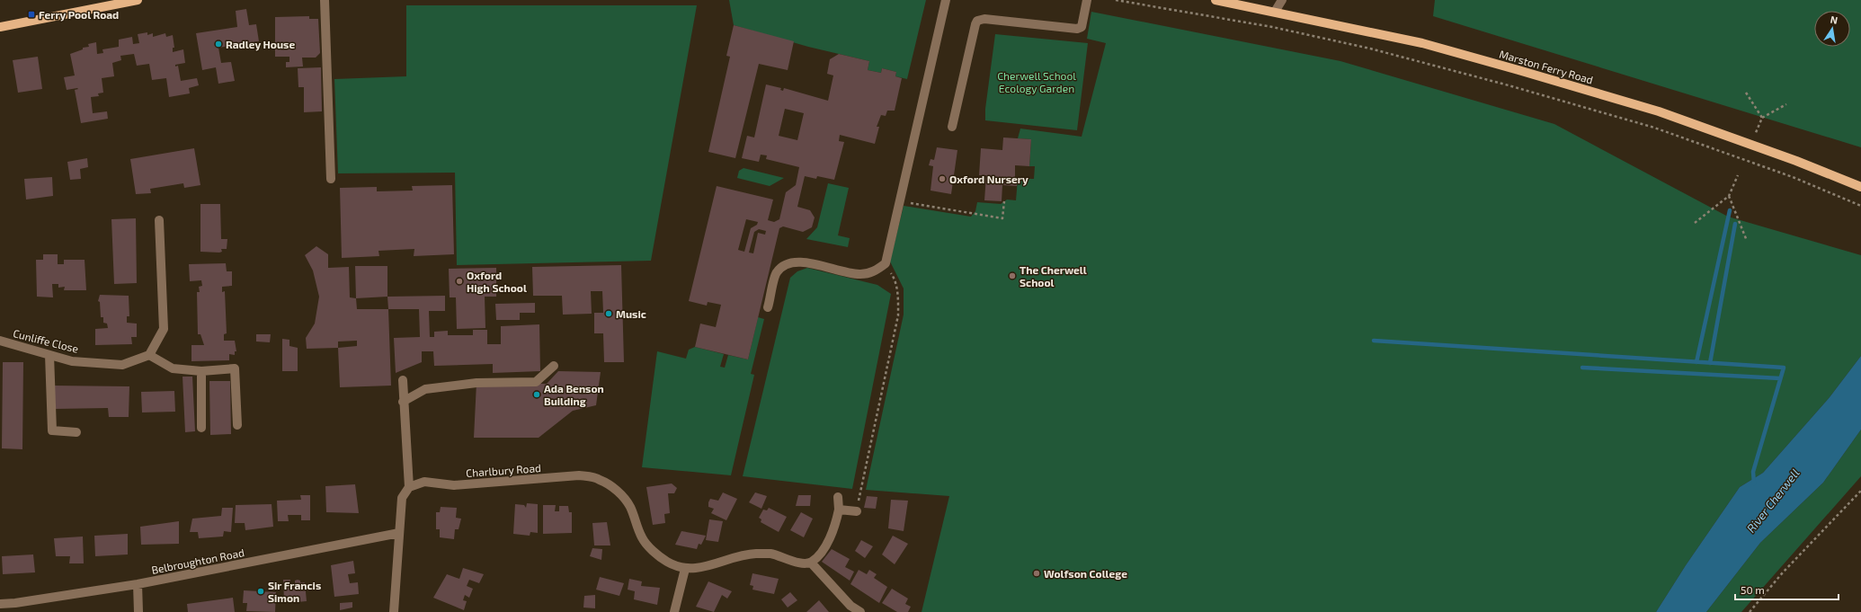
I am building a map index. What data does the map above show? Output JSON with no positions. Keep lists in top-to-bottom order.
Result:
{
  "streets": {
    "main road": ["Marston Ferry Road"],
    "street": ["Cunliffe Close", "Charlbury Road", "Belbroughton Road"]
  },
  "water": ["River Cherwell"],
  "parks": ["Cherwell School Ecology Garden"],
  "places": {
    "transit": ["Ferry Pool Road"],
    "other": [
      "Radley House",
      "Oxford Nursery",
      "The Cherwell School",
      "Oxford High School",
      "Music",
      "Ada Benson Building",
      "Wolfson College",
      "Sir Francis Simon"
    ]
  },
  "scale_bar": "50 m",
  "north": "top"
}
